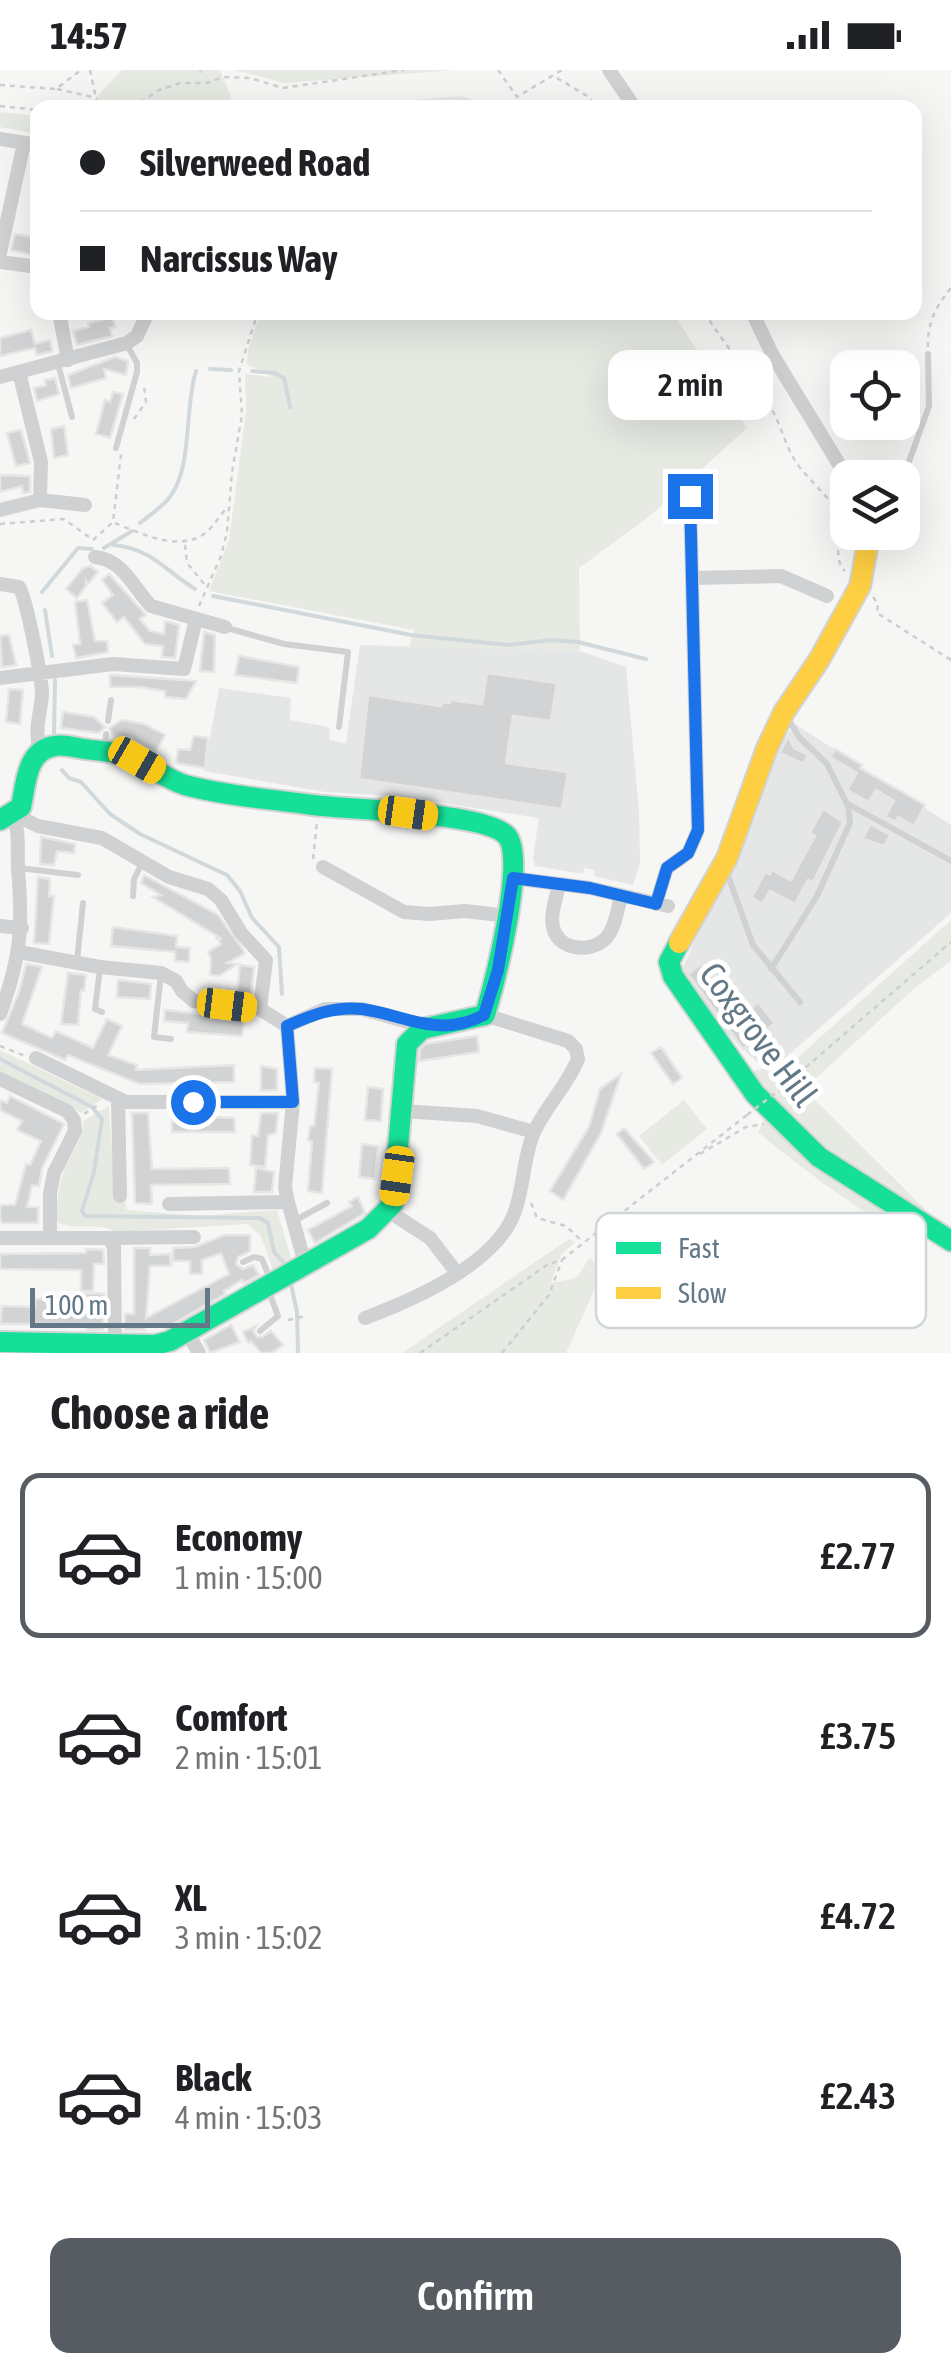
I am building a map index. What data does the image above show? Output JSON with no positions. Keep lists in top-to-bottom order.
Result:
{
  "streets": {
    "street": ["Coxgrove Hill"]
  },
  "legend": ["Fast", "Slow"],
  "scale_bar": "100 m",
  "page": {
    "status": "14:57",
    "banner": ["Silverweed Road", "Narcissus Way"],
    "bubble": "2 min",
    "scale": "100 m",
    "heading": "Choose a ride",
    "list": [
      {
        "name": "Economy",
        "note": "1 min · 15:00",
        "value": "£2.77"
      },
      {
        "name": "Comfort",
        "note": "2 min · 15:01",
        "value": "£3.75"
      },
      {
        "name": "XL",
        "note": "3 min · 15:02",
        "value": "£4.72"
      },
      {
        "name": "Black",
        "note": "4 min · 15:03",
        "value": "£2.43"
      }
    ],
    "buttons": "Confirm"
  }
}
